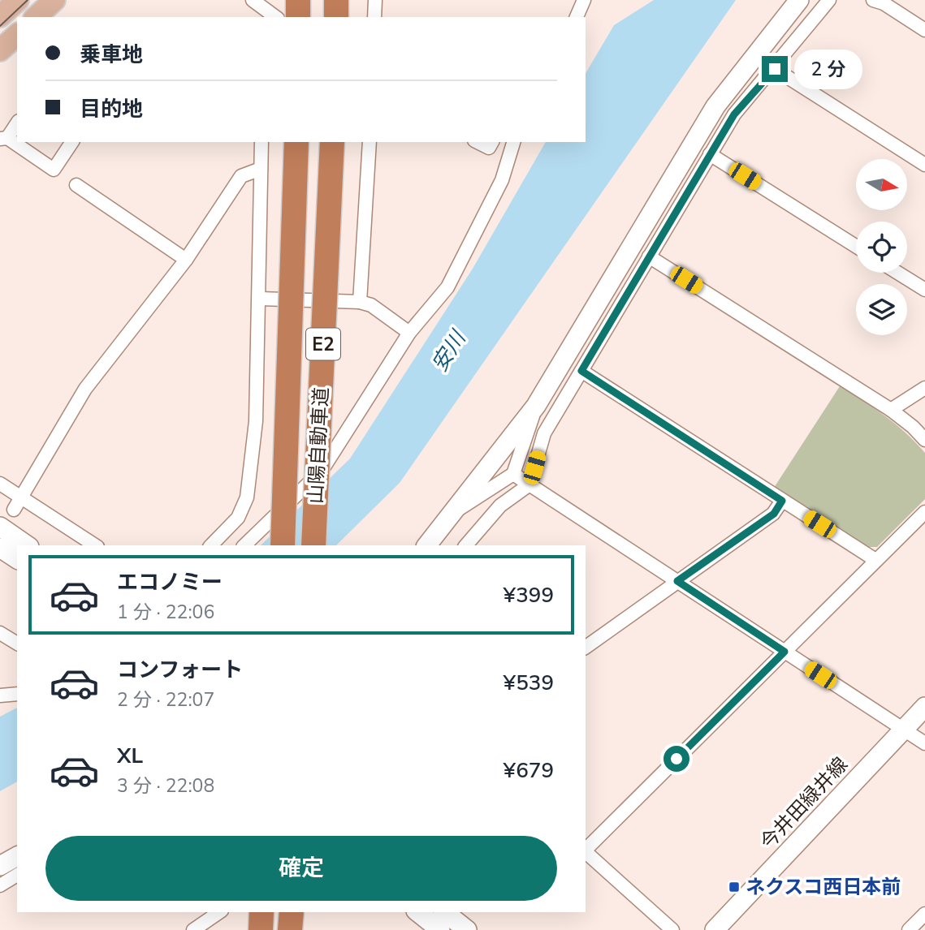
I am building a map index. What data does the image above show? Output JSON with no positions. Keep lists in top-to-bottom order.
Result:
{
  "streets": {
    "highway": ["E2", "山陽自動車道"],
    "street": ["今井田緑井線"]
  },
  "water": ["安川"],
  "places": {
    "transit": ["ネクスコ西日本前"]
  },
  "north": "right",
  "page": {
    "banner": ["乗車地", "目的地"],
    "bubble": "2 分",
    "list": [
      {
        "name": "エコノミー",
        "note": "1 分 · 22:06",
        "value": "¥399"
      },
      {
        "name": "コンフォート",
        "note": "2 分 · 22:07",
        "value": "¥539"
      },
      {
        "name": "XL",
        "note": "3 分 · 22:08",
        "value": "¥679"
      }
    ],
    "buttons": "確定"
  }
}
